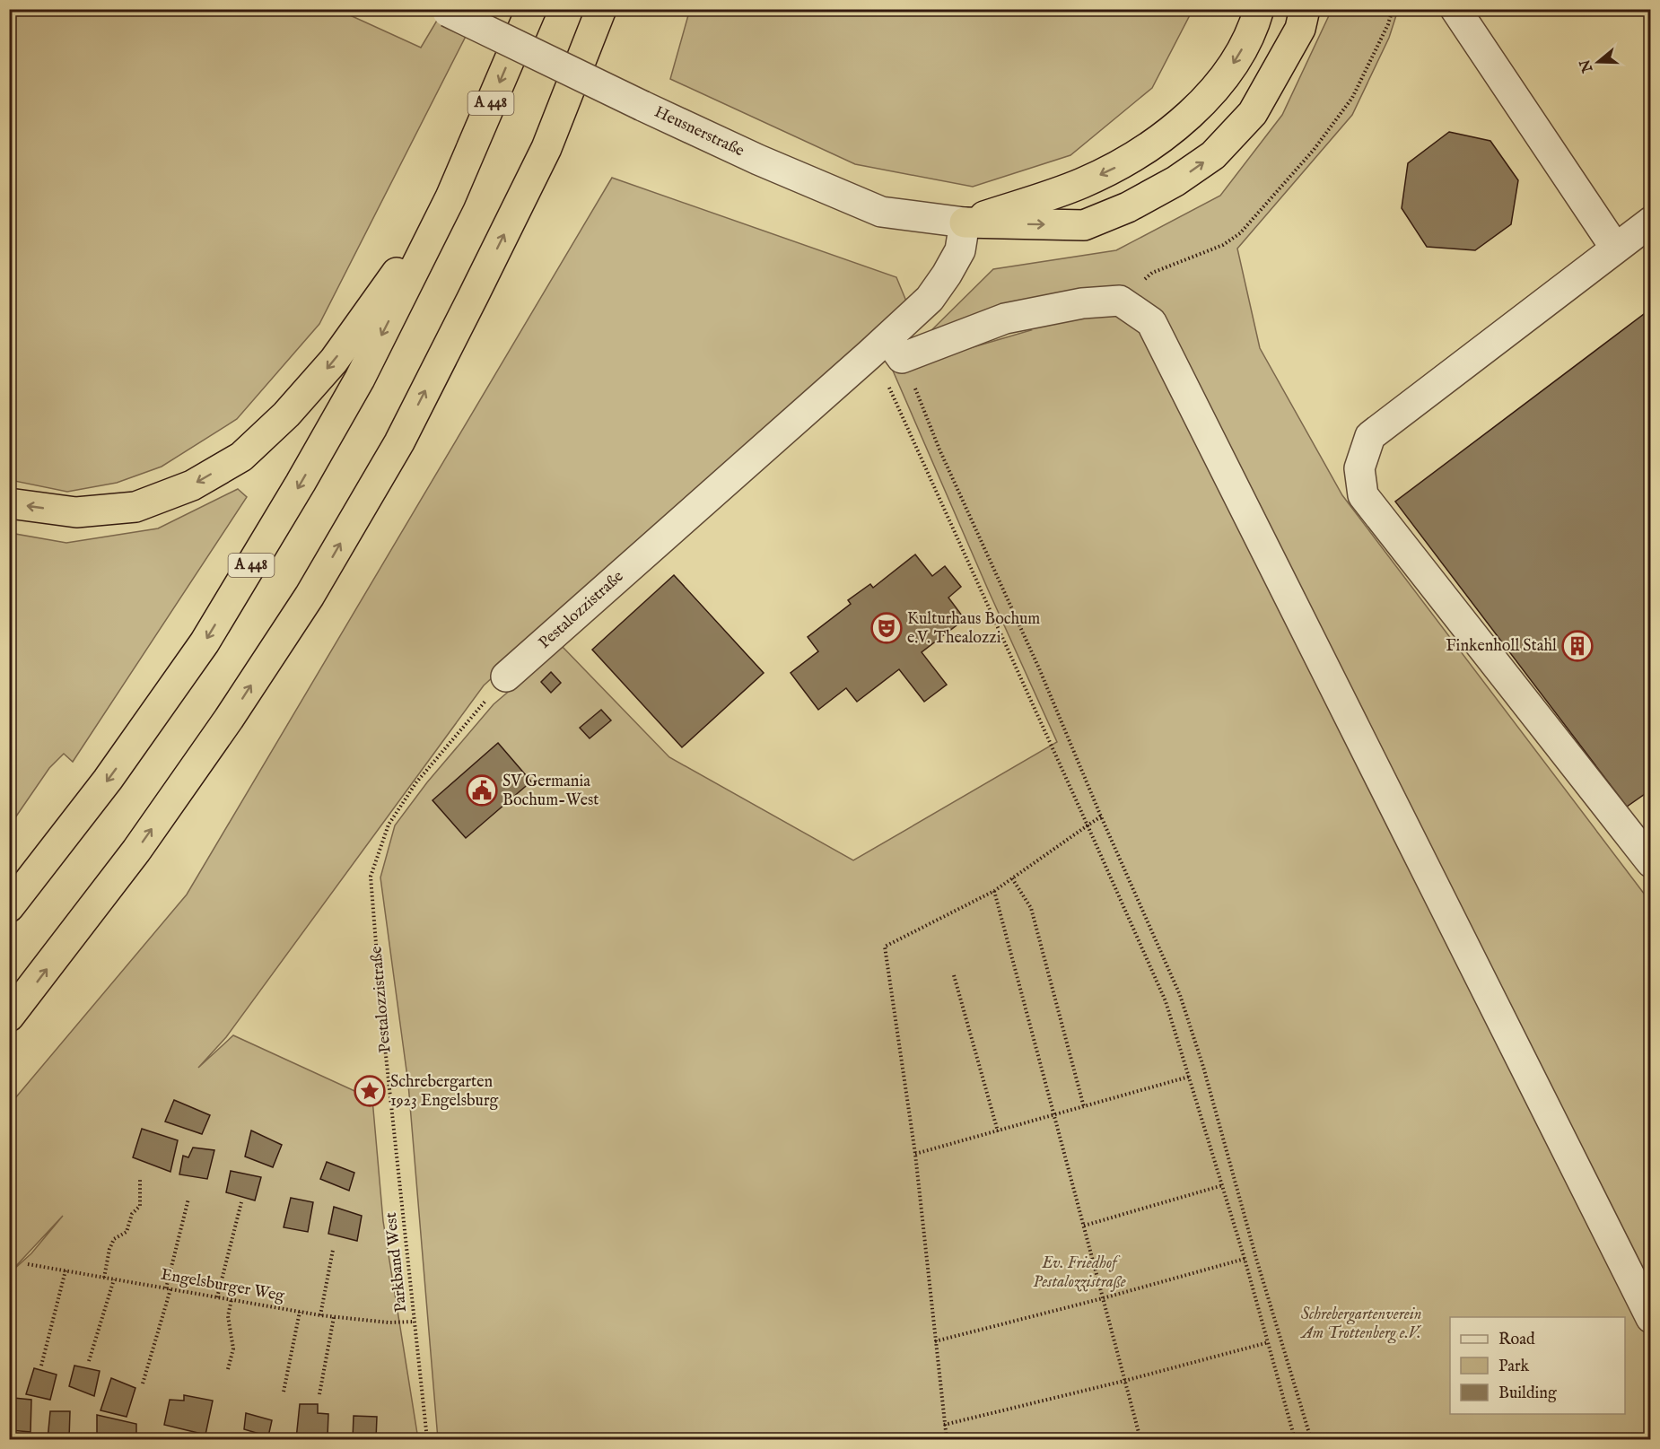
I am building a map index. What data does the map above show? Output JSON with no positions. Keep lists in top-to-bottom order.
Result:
{
  "streets": {
    "highway": ["A 448"],
    "street": ["Heusnerstraße", "Pestalozzistraße"],
    "path": ["Parkband West", "Engelsburger Weg"]
  },
  "crossings": [
    ["Heusnerstraße", "Pestalozzistraße"],
    ["Pestalozzistraße", "Parkband West"],
    ["Parkband West", "Engelsburger Weg"]
  ],
  "parks": ["Ev. Friedhof Pestalozzistraße", "Schrebergartenverein Am Trottenberg e.V."],
  "places": {
    "theatre": ["Kulturhaus Bochum e.V. Thealozzi"],
    "building": ["Finkenholl Stahl"],
    "public building": ["SV Germania Bochum-West"],
    "place": ["Schrebergarten 1923 Engelsburg"]
  },
  "legend": ["Road", "Park", "Building"],
  "north": "left"
}
